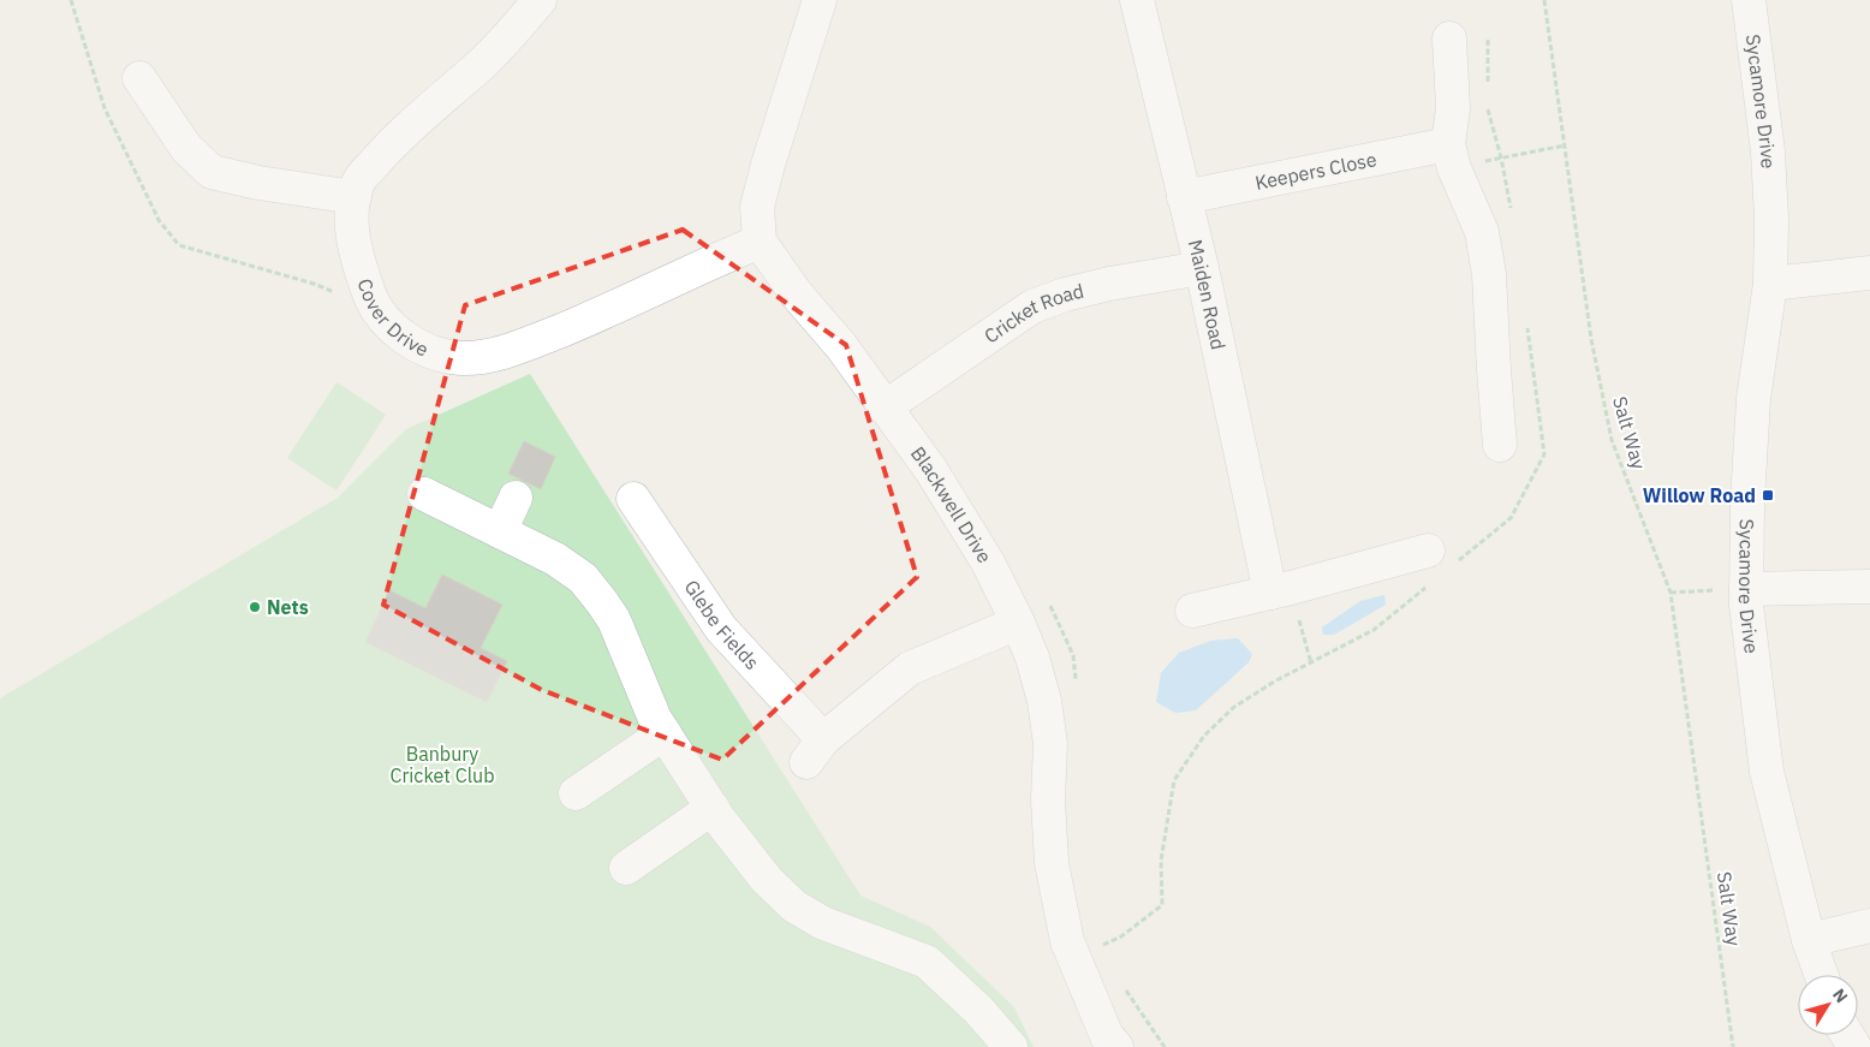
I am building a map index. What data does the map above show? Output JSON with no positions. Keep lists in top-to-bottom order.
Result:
{
  "streets": {
    "street": [
      "Sycamore Drive",
      "Keepers Close",
      "Maiden Road",
      "Cover Drive",
      "Cricket Road",
      "Blackwell Drive",
      "Glebe Fields"
    ],
    "path": ["Salt Way"]
  },
  "crossings": [
    ["Keepers Close", "Maiden Road"],
    ["Maiden Road", "Cricket Road"],
    ["Cover Drive", "Blackwell Drive"],
    ["Cricket Road", "Blackwell Drive"],
    ["Blackwell Drive", "Glebe Fields"]
  ],
  "parks": ["Banbury Cricket Club"],
  "places": {
    "transit": ["Willow Road"],
    "other": ["Nets"]
  },
  "north": "top right"
}
